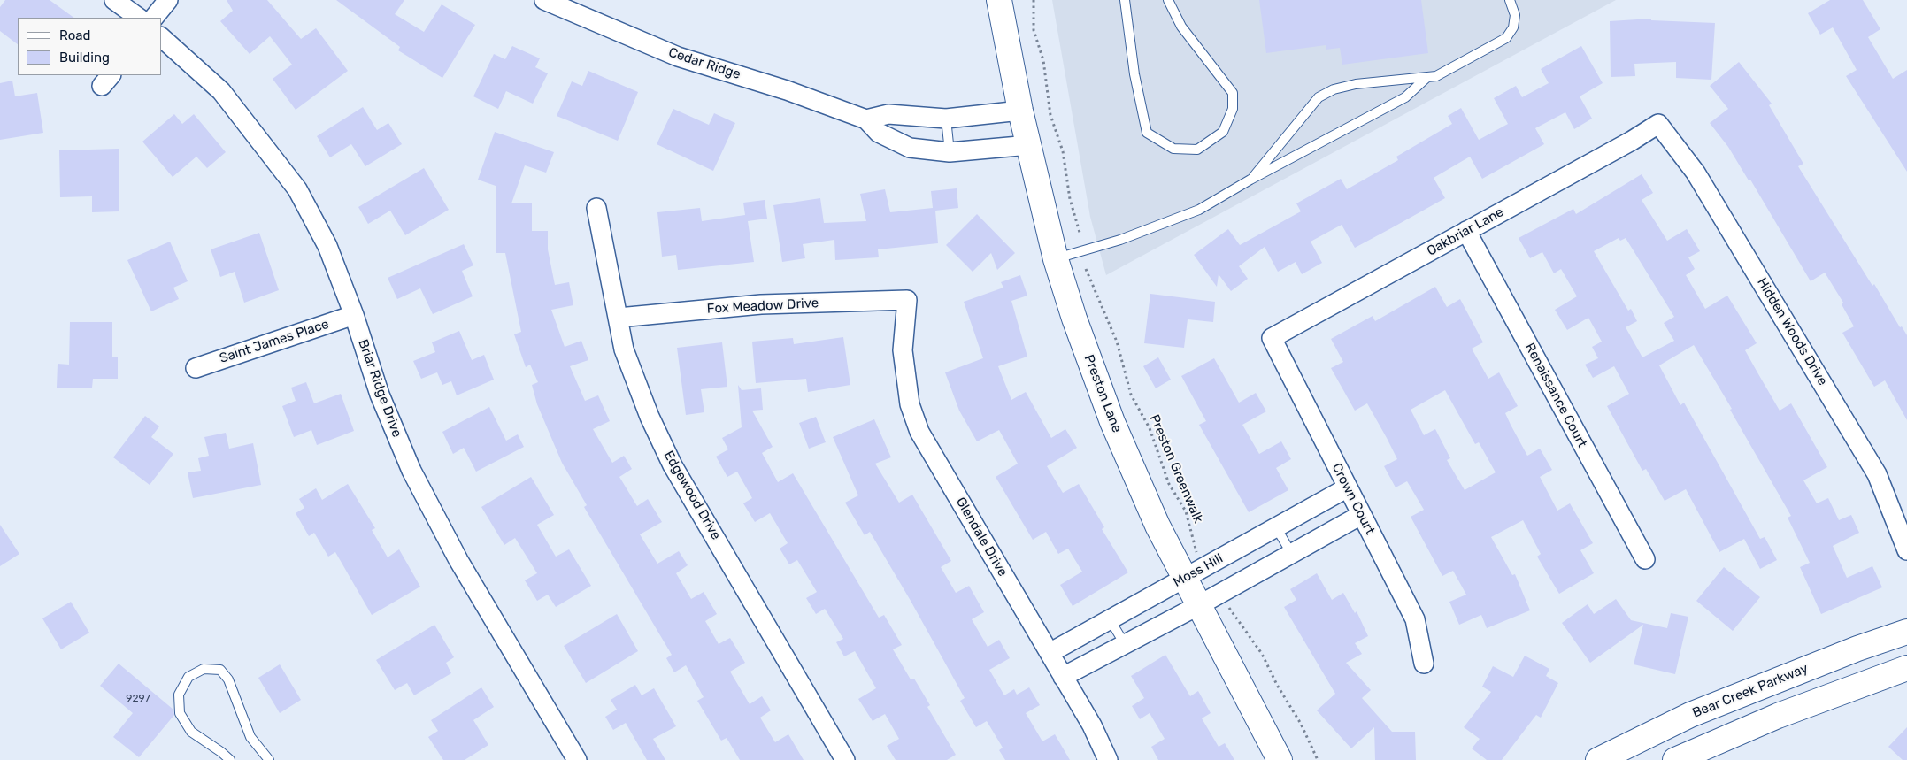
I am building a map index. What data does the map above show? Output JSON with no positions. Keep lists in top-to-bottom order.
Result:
{
  "streets": {
    "street": [
      "Cedar Ridge",
      "Oakbriar Lane",
      "Fox Meadow Drive",
      "Hidden Woods Drive",
      "Saint James Place",
      "Briar Ridge Drive",
      "Preston Lane",
      "Renaissance Court",
      "Edgewood Drive",
      "Crown Court",
      "Glendale Drive",
      "Moss Hill",
      "Bear Creek Parkway"
    ],
    "path": ["Preston Greenwalk"]
  },
  "crossings": [
    ["Cedar Ridge", "Preston Lane"],
    ["Oakbriar Lane", "Hidden Woods Drive"],
    ["Oakbriar Lane", "Renaissance Court"],
    ["Oakbriar Lane", "Crown Court"],
    ["Fox Meadow Drive", "Edgewood Drive"],
    ["Fox Meadow Drive", "Glendale Drive"],
    ["Saint James Place", "Briar Ridge Drive"],
    ["Preston Lane", "Preston Greenwalk"],
    ["Preston Lane", "Moss Hill"],
    ["Preston Greenwalk", "Moss Hill"],
    ["Crown Court", "Moss Hill"],
    ["Glendale Drive", "Moss Hill"]
  ],
  "house_numbers": ["9297"],
  "legend": ["Road", "Building"]
}
